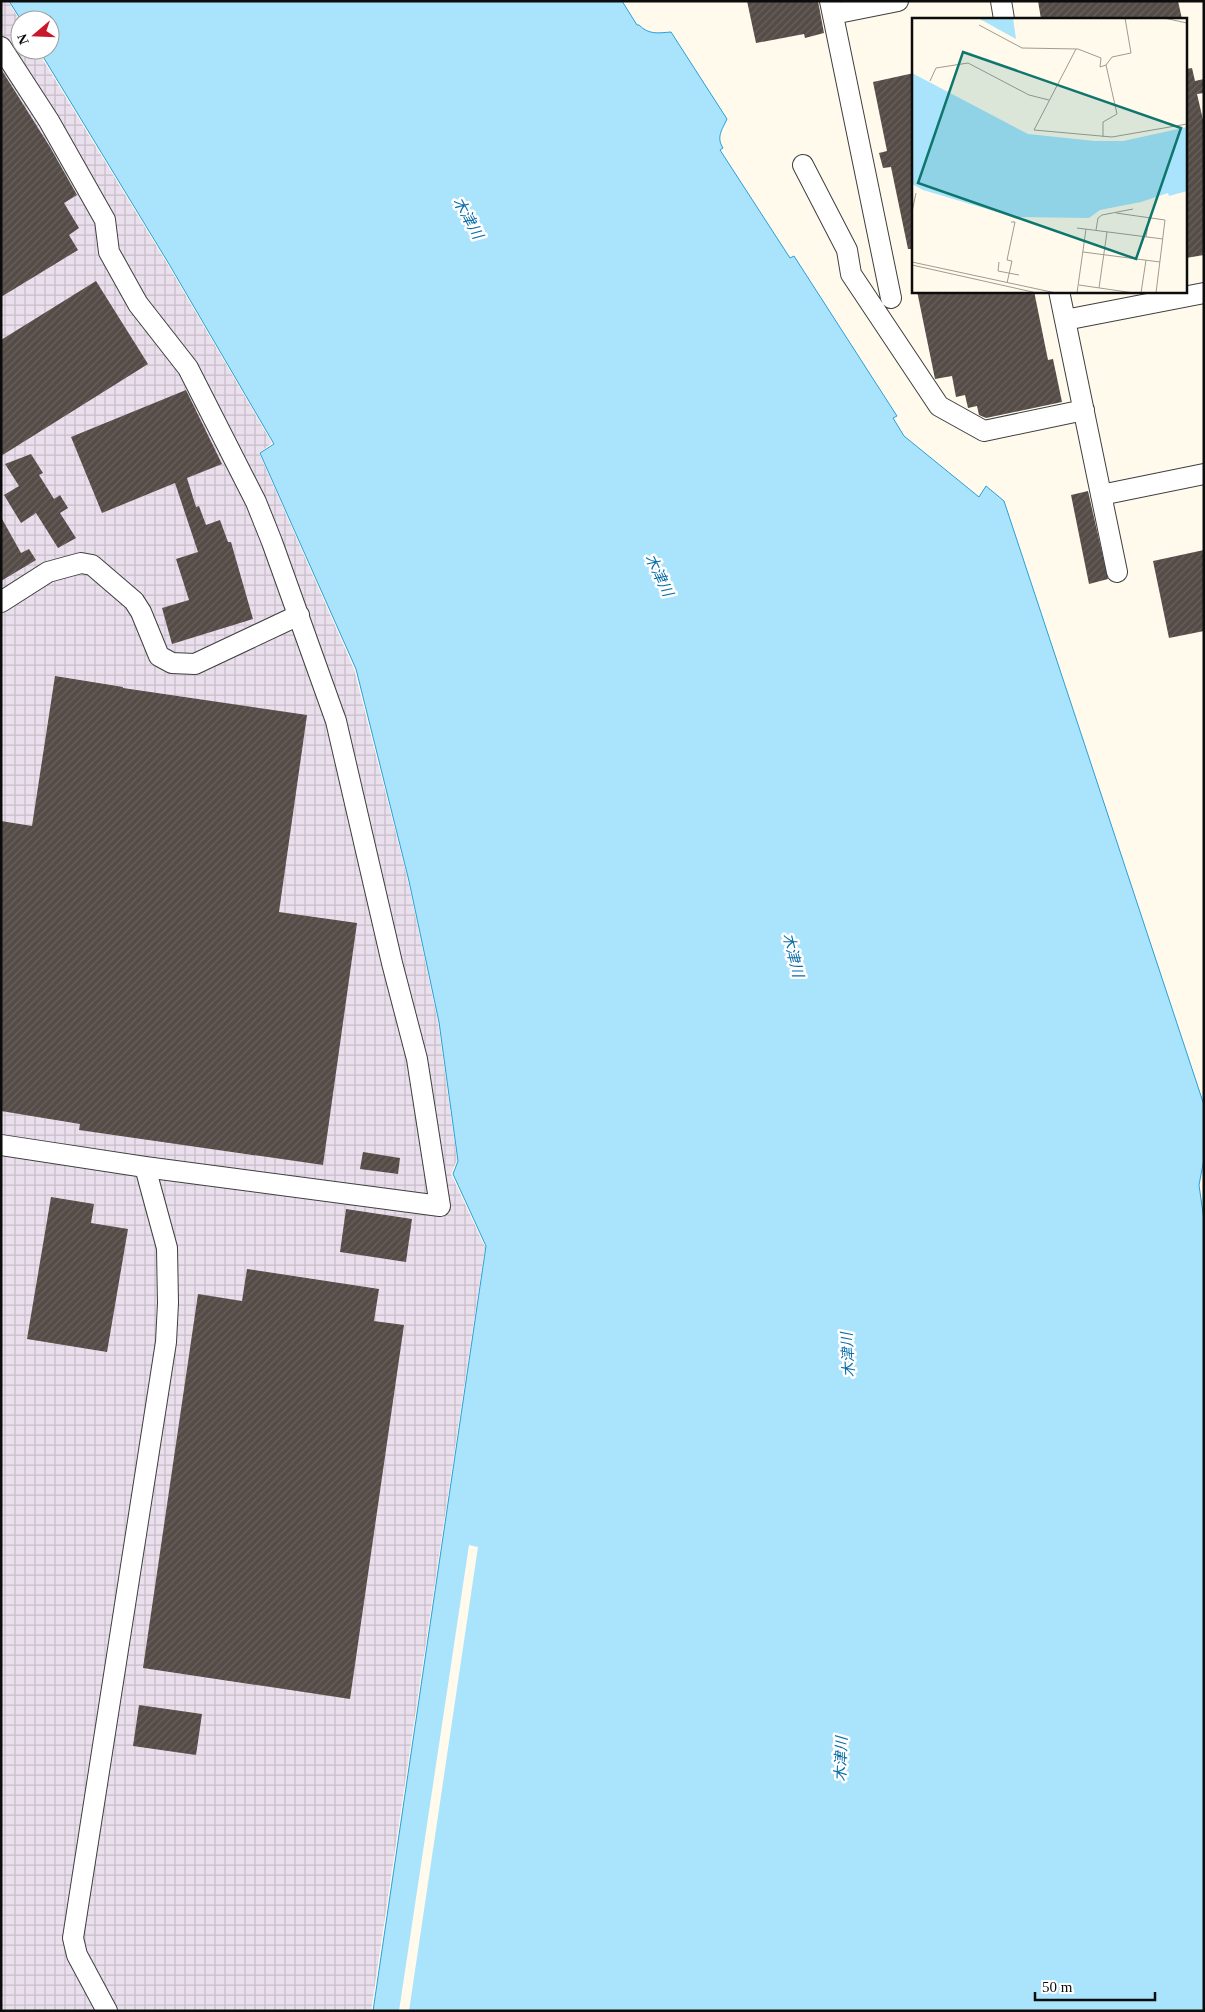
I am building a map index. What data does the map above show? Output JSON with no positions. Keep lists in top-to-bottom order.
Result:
{
  "water": ["木津川"],
  "scale_bar": "50 m",
  "north": "left"
}
